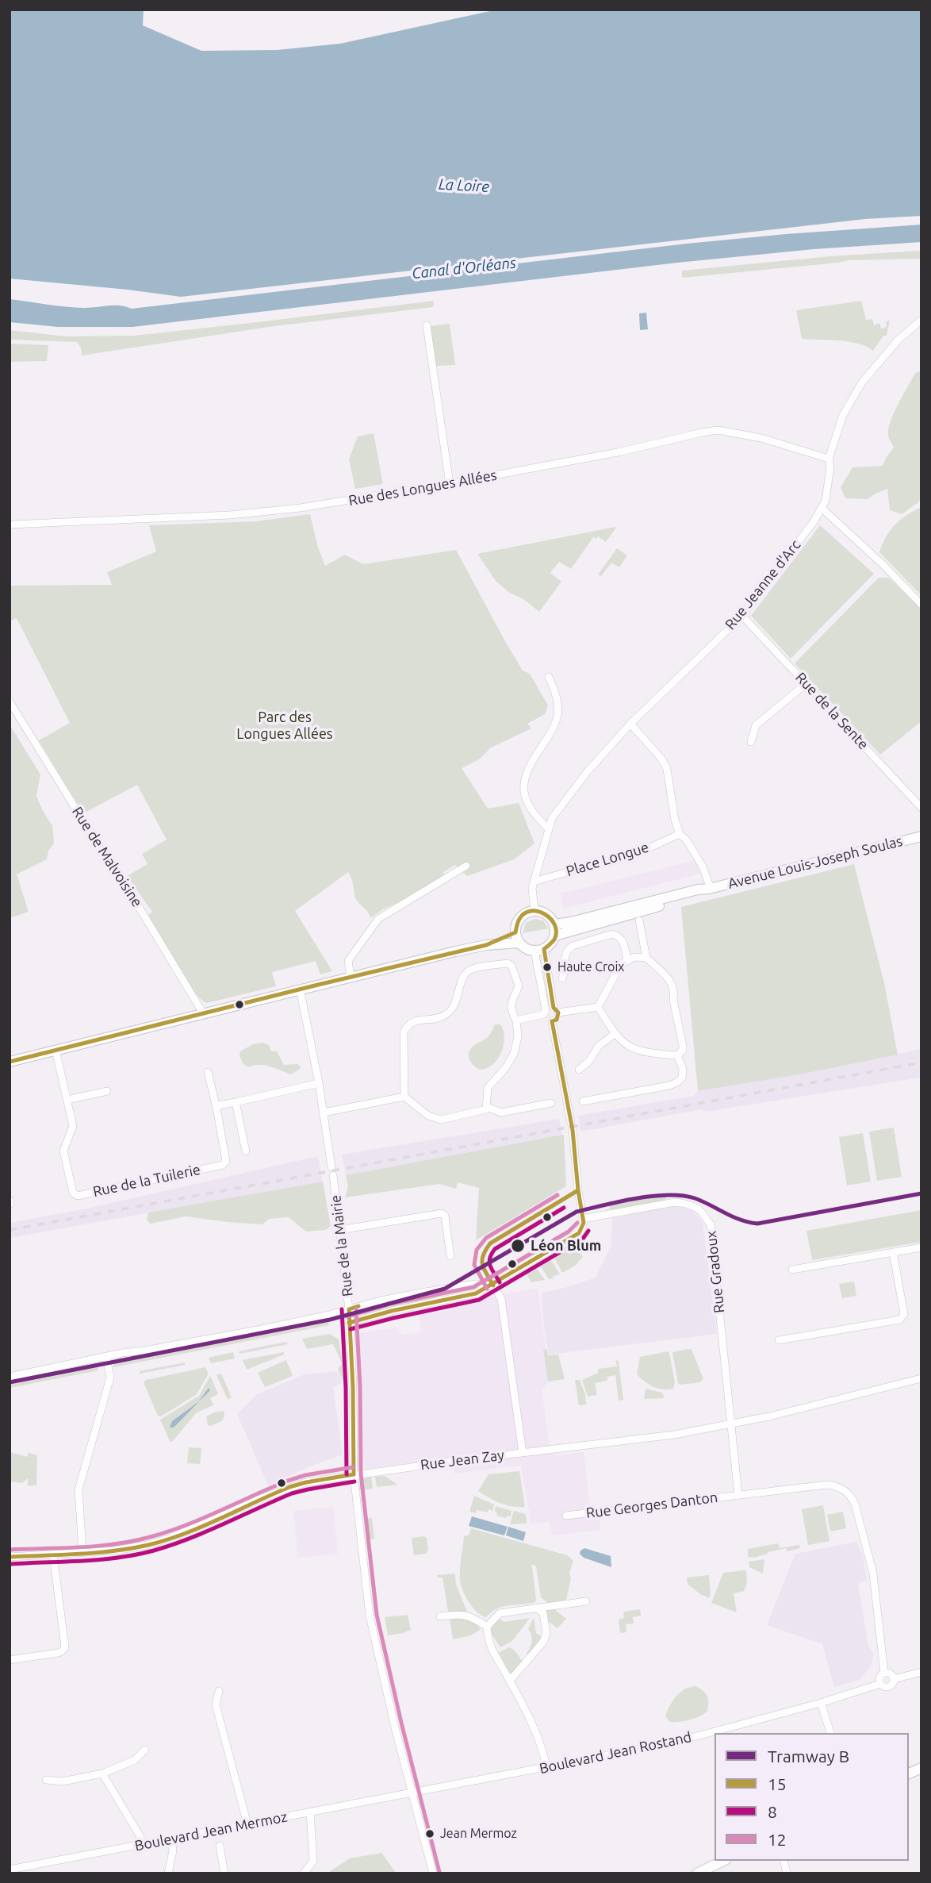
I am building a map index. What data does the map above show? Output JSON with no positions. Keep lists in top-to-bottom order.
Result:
{
  "streets": {
    "main road": ["Avenue Louis-Joseph Soulas"],
    "street": [
      "Rue des Longues Allées",
      "Rue Jeanne d'Arc",
      "Rue de la Sente",
      "Rue de Malvoisine",
      "Place Longue",
      "Rue de la Tuilerie",
      "Rue de la Mairie",
      "Rue Gradoux",
      "Rue Jean Zay",
      "Rue Georges Danton",
      "Boulevard Jean Rostand",
      "Boulevard Jean Mermoz"
    ]
  },
  "crossings": [
    ["Rue des Longues Allées", "Rue Jeanne d'Arc"],
    ["Rue Jeanne d'Arc", "Rue de la Sente"],
    ["Rue de la Mairie", "Rue Jean Zay"],
    ["Rue de la Mairie", "Boulevard Jean Rostand"],
    ["Rue de la Mairie", "Boulevard Jean Mermoz"],
    ["Rue Gradoux", "Rue Jean Zay"],
    ["Rue Gradoux", "Rue Georges Danton"],
    ["Rue Georges Danton", "Boulevard Jean Rostand"],
    ["Boulevard Jean Rostand", "Boulevard Jean Mermoz"]
  ],
  "water": ["La Loire", "Canal d'Orléans"],
  "parks": ["Parc des Longues Allées"],
  "places": ["Haute Croix", "Léon Blum", "Jean Mermoz"],
  "lines": [
    "transit line 15",
    "tram line B",
    "transit line 12",
    "transit line 8"
  ],
  "legend": [
    "Tramway B",
    "15",
    "8",
    "12"
  ]
}
